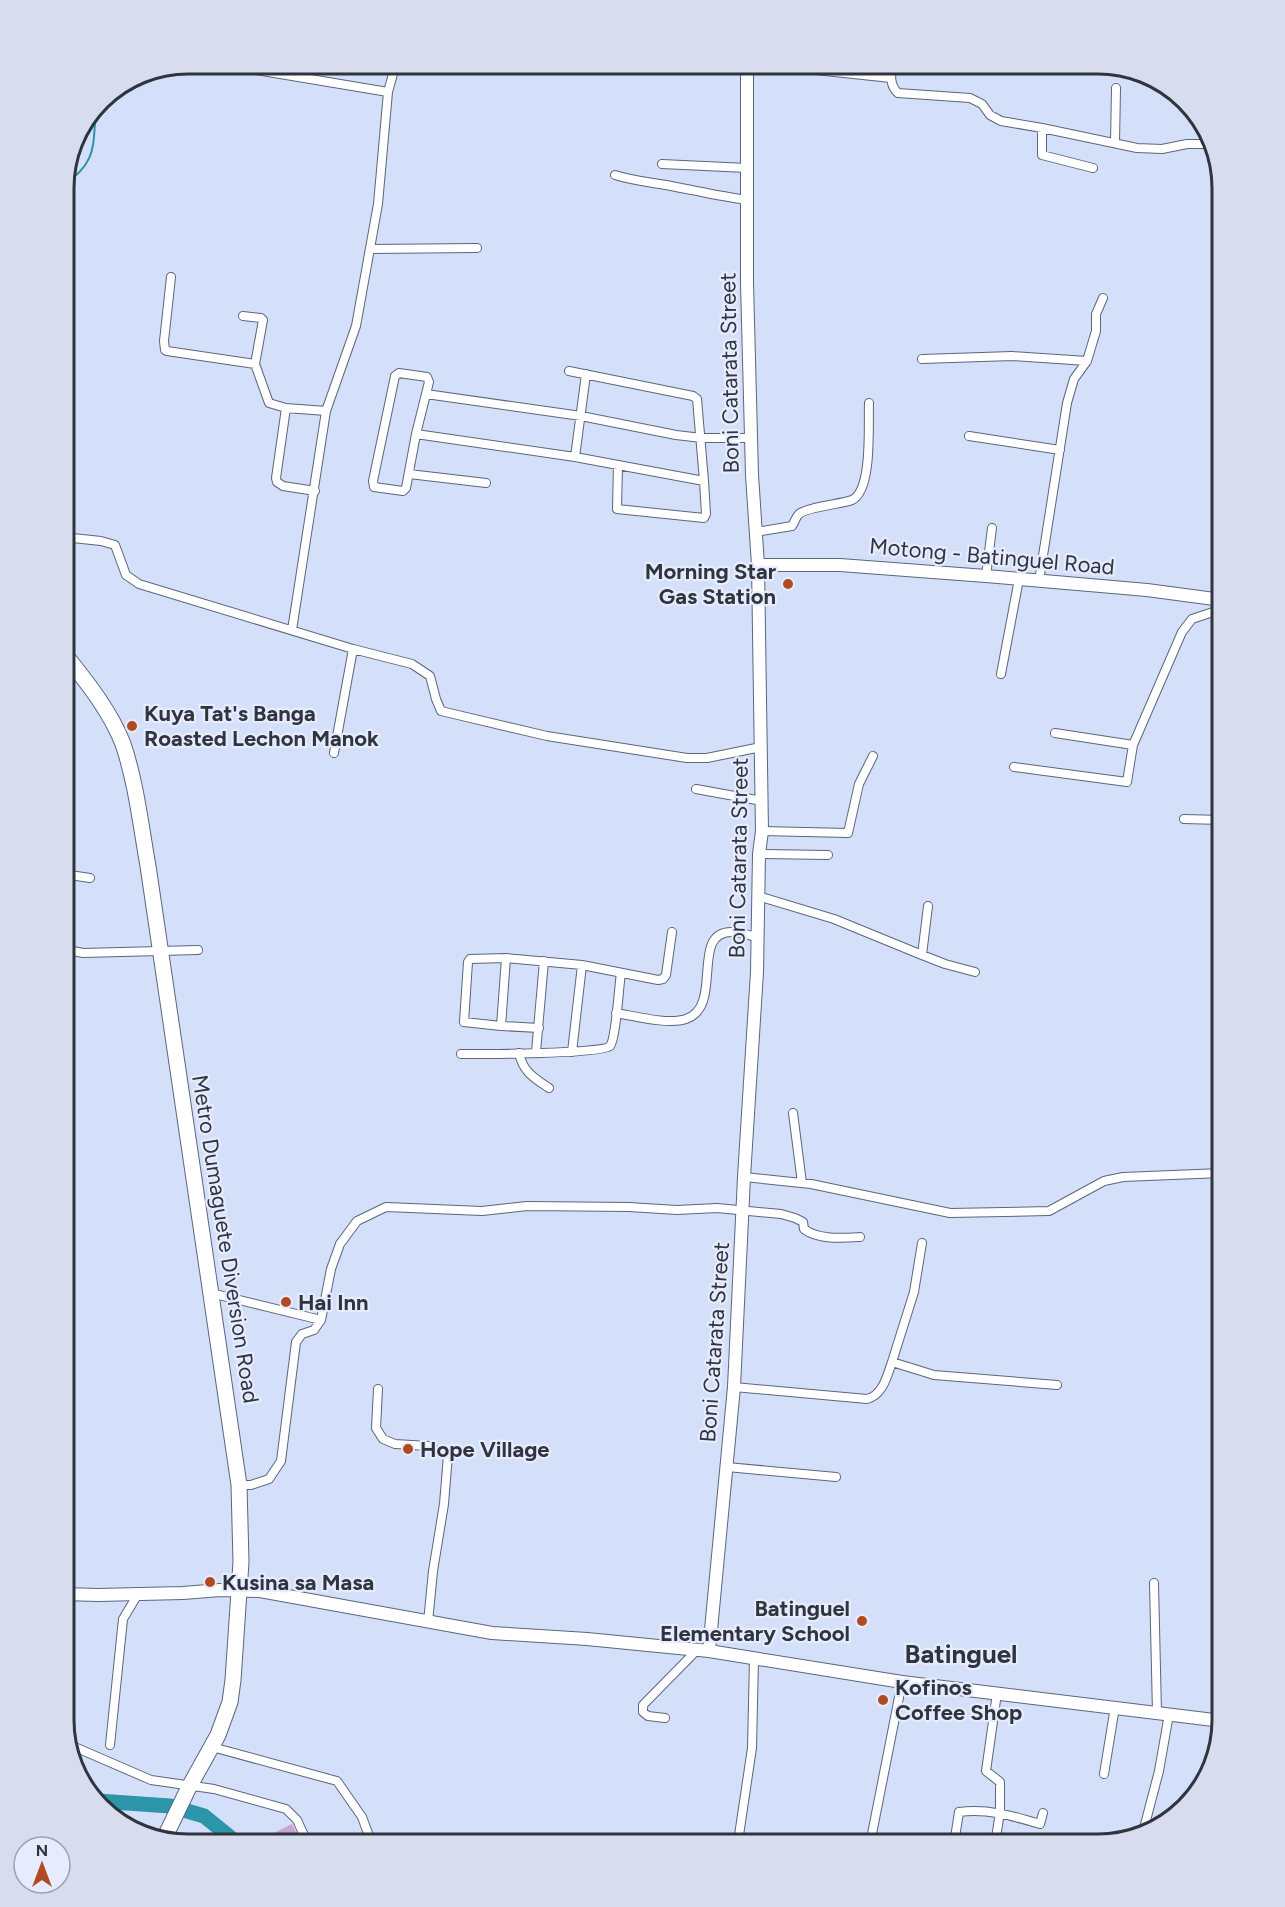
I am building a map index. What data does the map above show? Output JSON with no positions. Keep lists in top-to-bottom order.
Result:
{
  "streets": {
    "highway": ["Metro Dumaguete Diversion Road"],
    "street": ["Boni Catarata Street", "Motong - Batinguel Road"]
  },
  "crossings": [
    ["Boni Catarata Street", "Motong - Batinguel Road"]
  ],
  "districts": ["Batinguel"],
  "places": [
    "Morning Star Gas Station",
    "Kuya Tat's Banga Roasted Lechon Manok",
    "Hai Inn",
    "Hope Village",
    "Kusina sa Masa",
    "Batinguel Elementary School",
    "Kofinos Coffee Shop"
  ],
  "north": "top"
}
